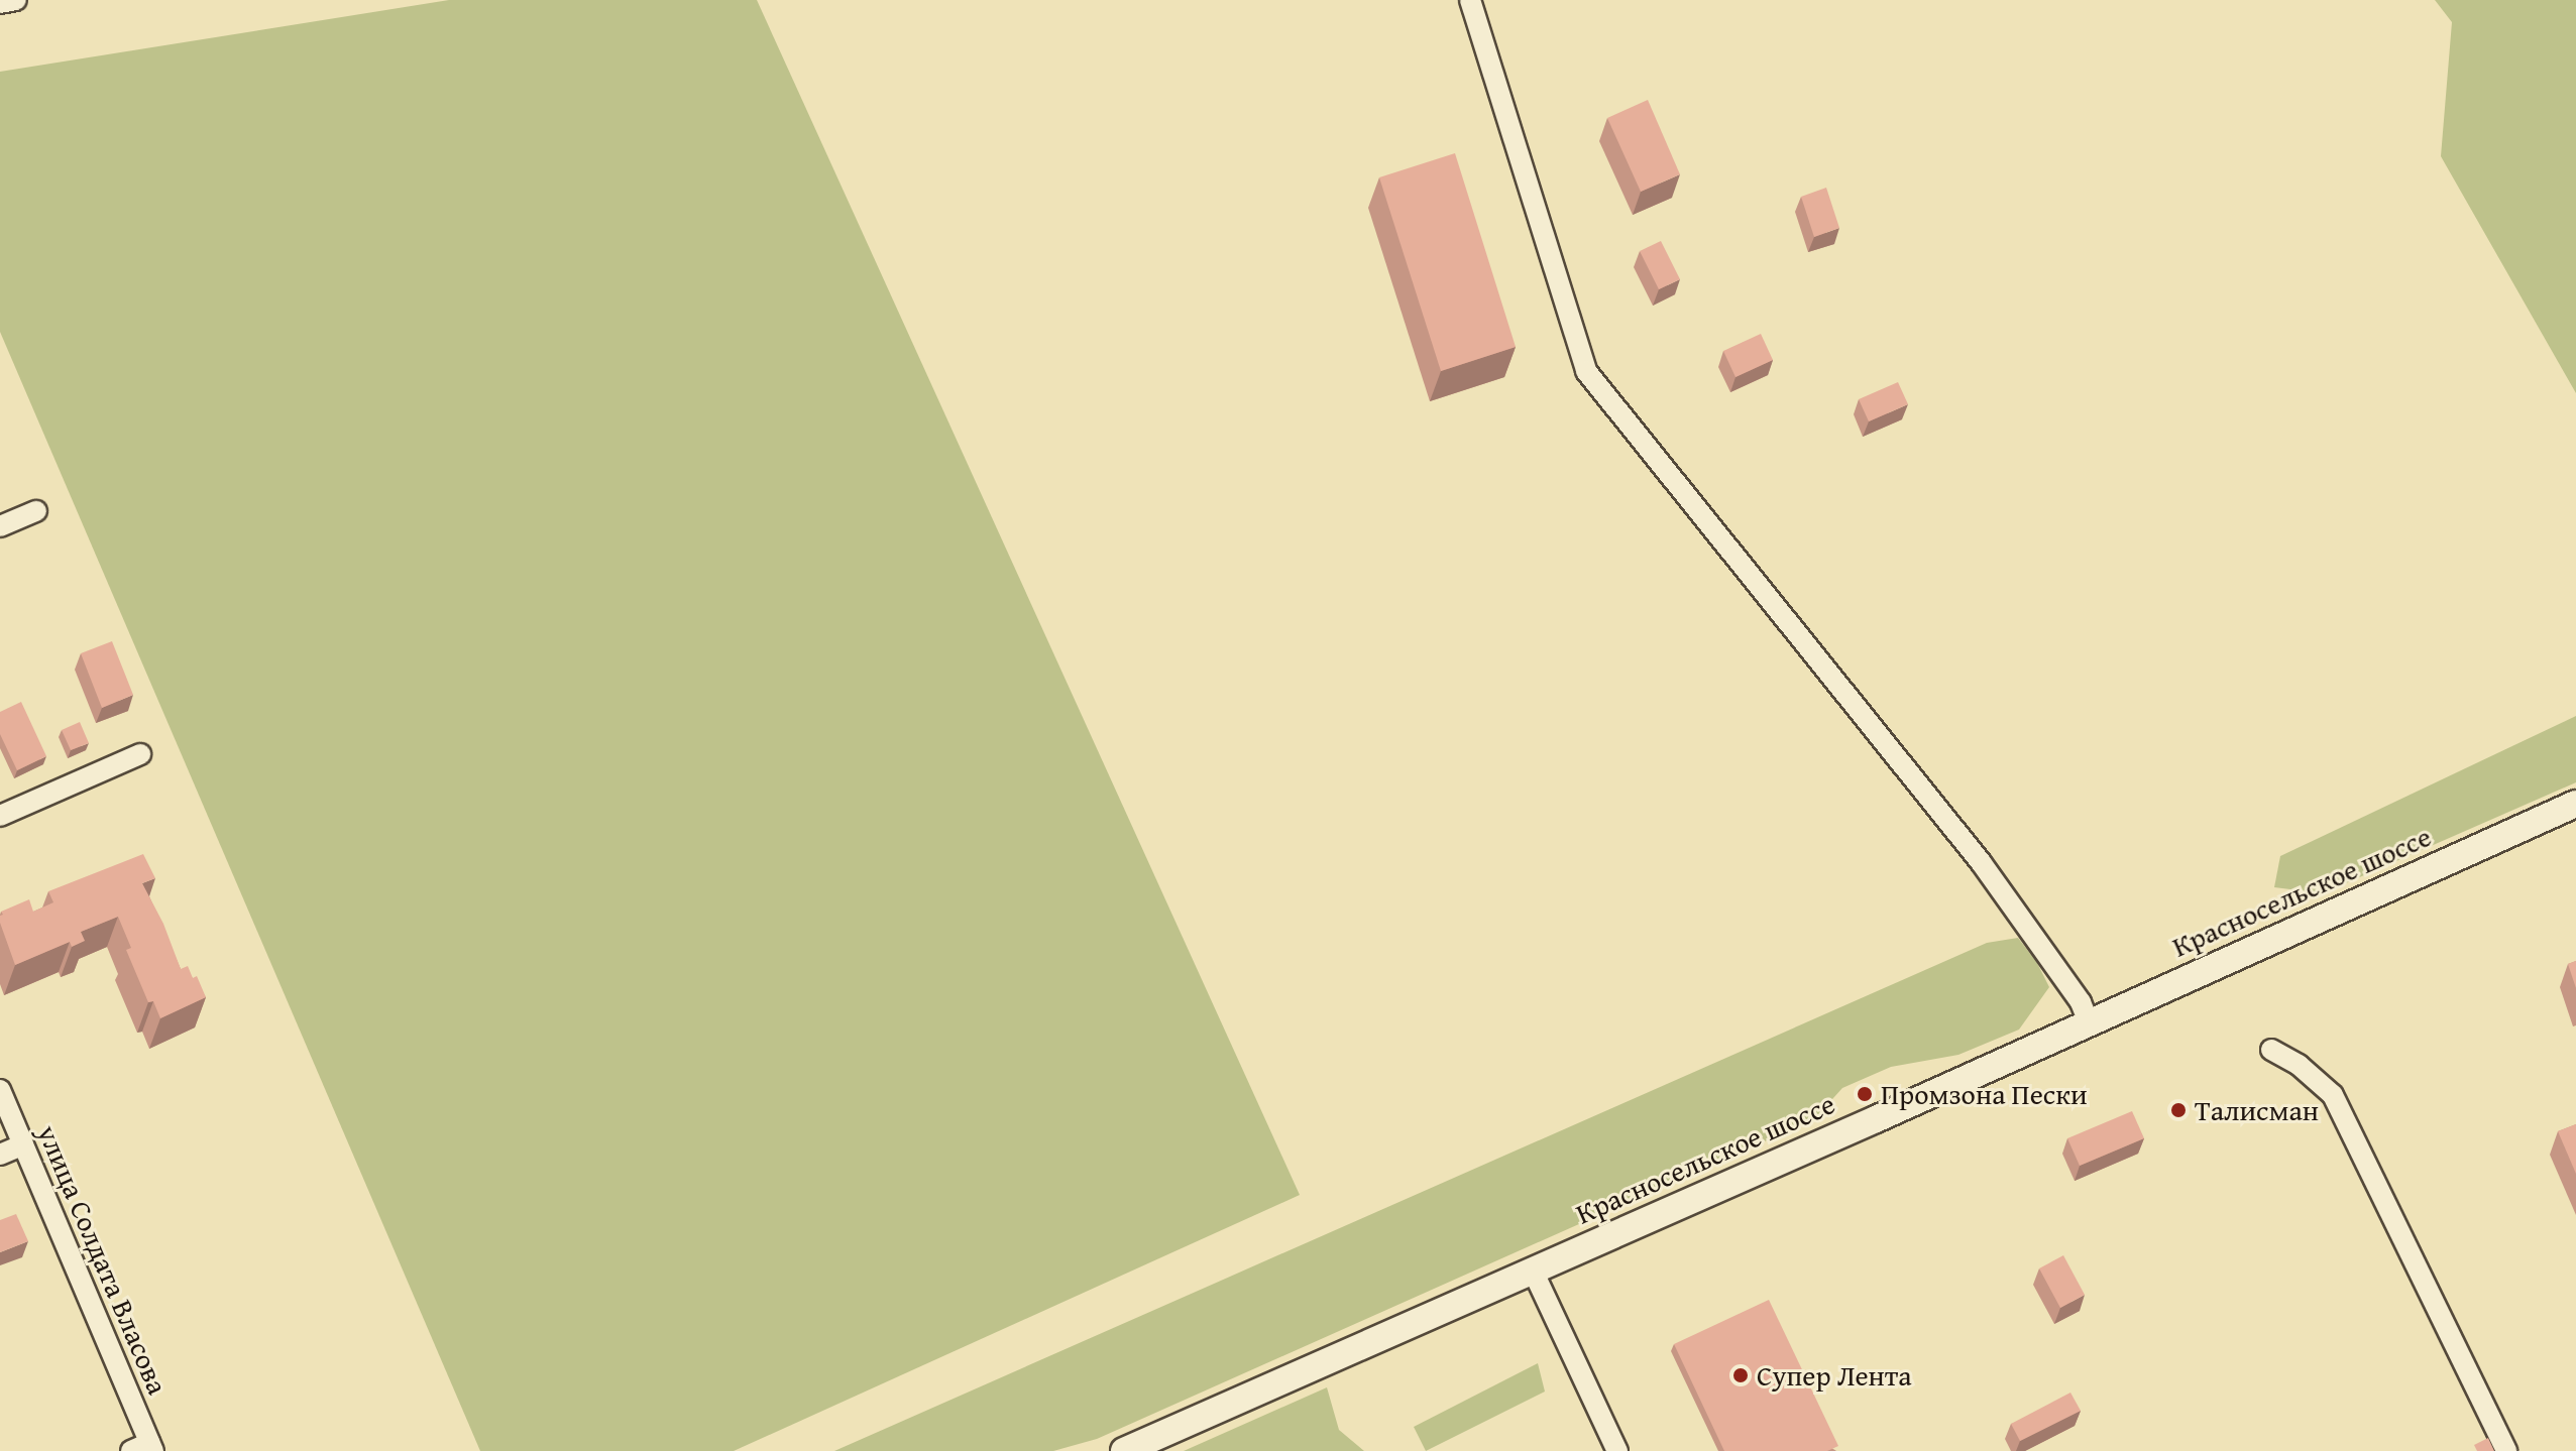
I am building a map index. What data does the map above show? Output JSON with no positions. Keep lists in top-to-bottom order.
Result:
{
  "streets": {
    "main road": ["Красносельское шоссе"],
    "street": ["улица Солдата Власова"]
  },
  "places": ["Промзона Пески", "Талисман", "Супер Лента"]
}
